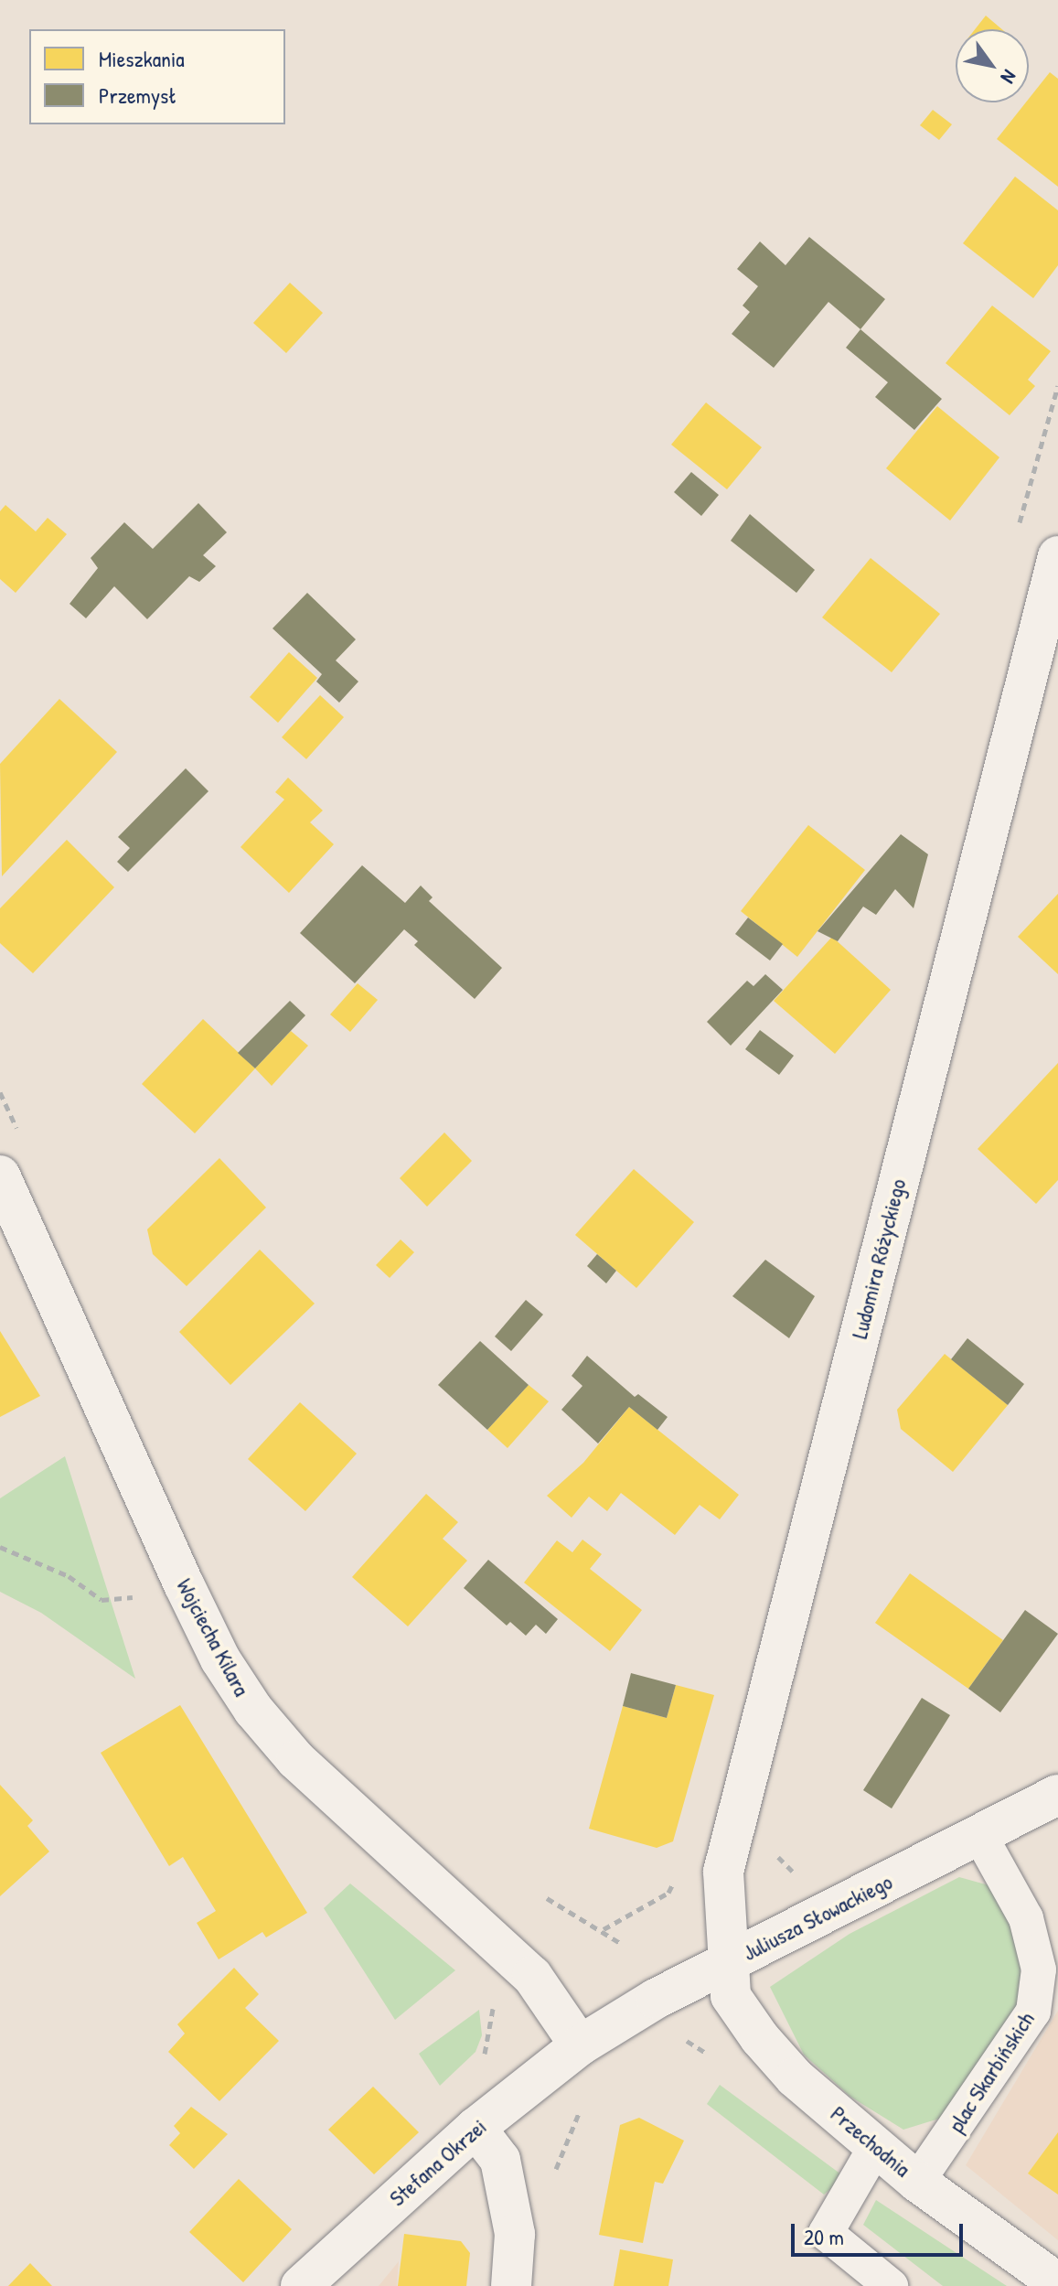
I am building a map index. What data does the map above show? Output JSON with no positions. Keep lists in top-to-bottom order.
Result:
{
  "streets": {
    "street": [
      "Ludomira Różyckiego",
      "Wojciecha Kilara",
      "Juliusza Słowackiego",
      "Przechodnia",
      "Stefana Okrzei"
    ],
    "lane": ["plac Skarbińskich"]
  },
  "crossings": [
    ["Ludomira Różyckiego", "Juliusza Słowackiego"],
    ["Ludomira Różyckiego", "Przechodnia"],
    ["Wojciecha Kilara", "Juliusza Słowackiego"],
    ["Wojciecha Kilara", "Stefana Okrzei"],
    ["Juliusza Słowackiego", "plac Skarbińskich"],
    ["Juliusza Słowackiego", "Przechodnia"],
    ["Juliusza Słowackiego", "Stefana Okrzei"],
    ["plac Skarbińskich", "Przechodnia"]
  ],
  "legend": ["Mieszkania", "Przemysł"],
  "scale_bar": "20 m",
  "north": "bottom right"
}
